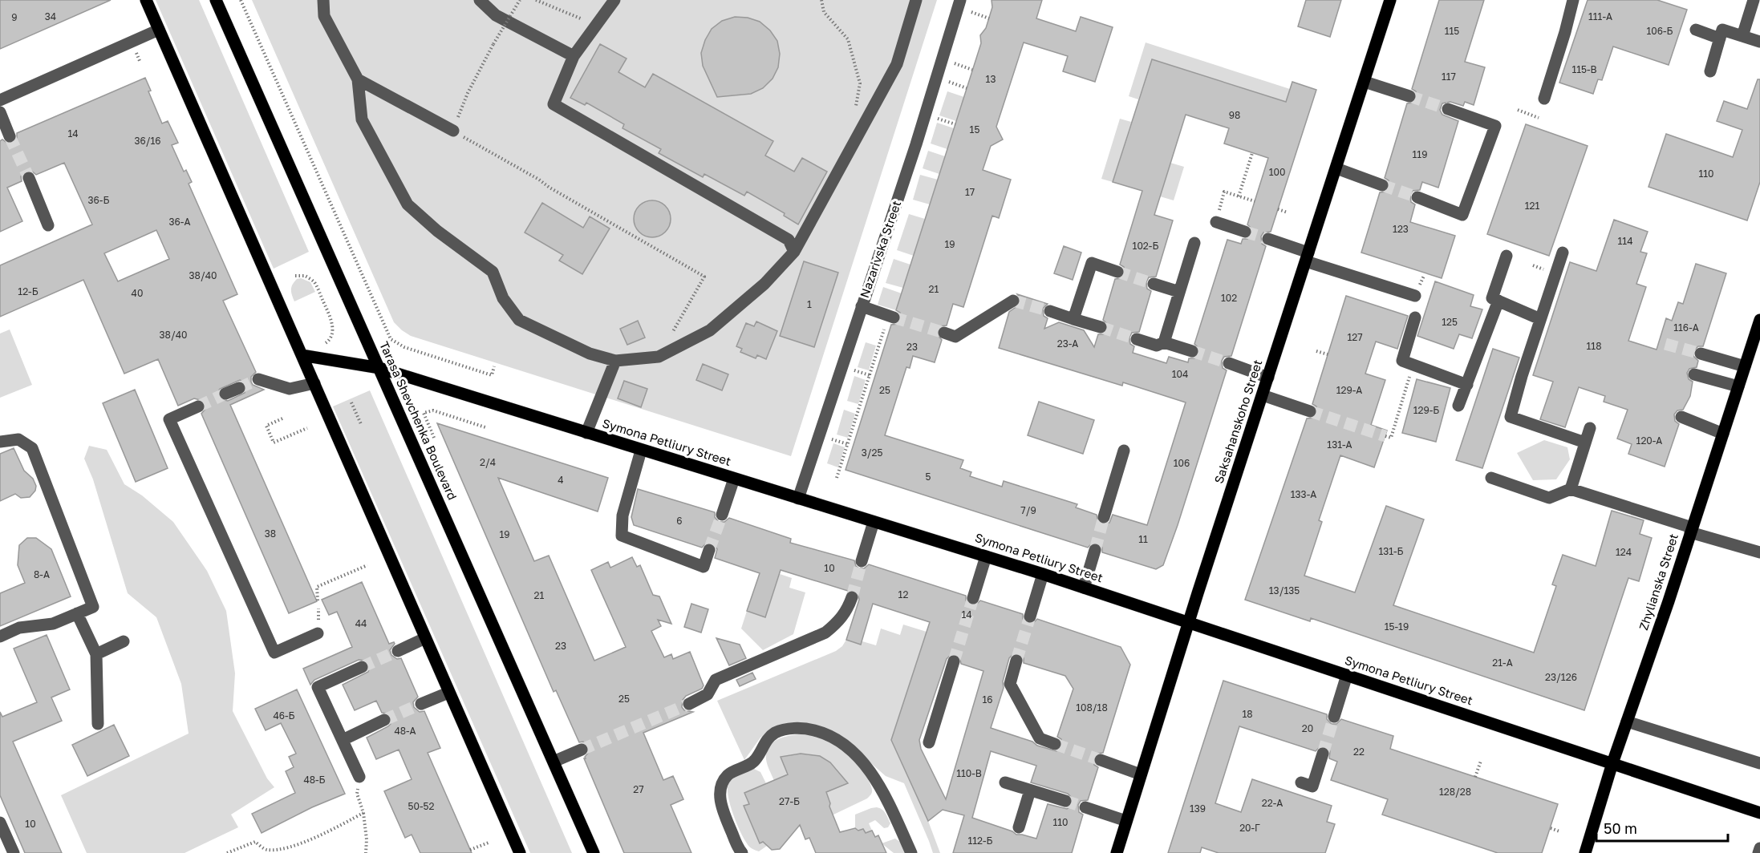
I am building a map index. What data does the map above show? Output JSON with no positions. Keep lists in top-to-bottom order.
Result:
{
  "streets": {
    "main road": [
      "Tarasa Shevchenka Boulevard",
      "Saksahanskoho Street",
      "Symona Petliury Street",
      "Zhylianska Street"
    ],
    "street": ["Nazarivska Street"]
  },
  "crossings": [
    ["Nazarivska Street", "Symona Petliury Street"],
    ["Tarasa Shevchenka Boulevard", "Symona Petliury Street"],
    ["Saksahanskoho Street", "Symona Petliury Street"],
    ["Symona Petliury Street", "Zhylianska Street"]
  ],
  "house_numbers": [
    "34",
    "111-А",
    "9",
    "115",
    "106-Б",
    "115-В",
    "117",
    "13",
    "98",
    "15",
    "14",
    "36/16",
    "119",
    "100",
    "110",
    "17",
    "36-Б",
    "121",
    "36-А",
    "123",
    "114",
    "19",
    "102-Б",
    "38/40",
    "21",
    "12-Б",
    "40",
    "102",
    "1",
    "125",
    "116-А",
    "38/40",
    "127",
    "23-А",
    "118",
    "23",
    "104",
    "25",
    "129-А",
    "129-Б",
    "120-А",
    "131-А",
    "3/25",
    "2/4",
    "106",
    "5",
    "4",
    "133-А",
    "7/9",
    "6",
    "38",
    "19",
    "11",
    "131-Б",
    "124",
    "10",
    "8-А",
    "13/135",
    "12",
    "21",
    "14",
    "44",
    "15-19",
    "23",
    "21-А",
    "23/126",
    "25",
    "16",
    "108/18",
    "18",
    "46-Б",
    "20",
    "48-А",
    "22",
    "110-В",
    "48-Б",
    "27",
    "128/28",
    "27-Б",
    "22-А",
    "50-52",
    "139",
    "110",
    "10",
    "20-Г",
    "112-Б"
  ],
  "scale_bar": "50 m"
}
